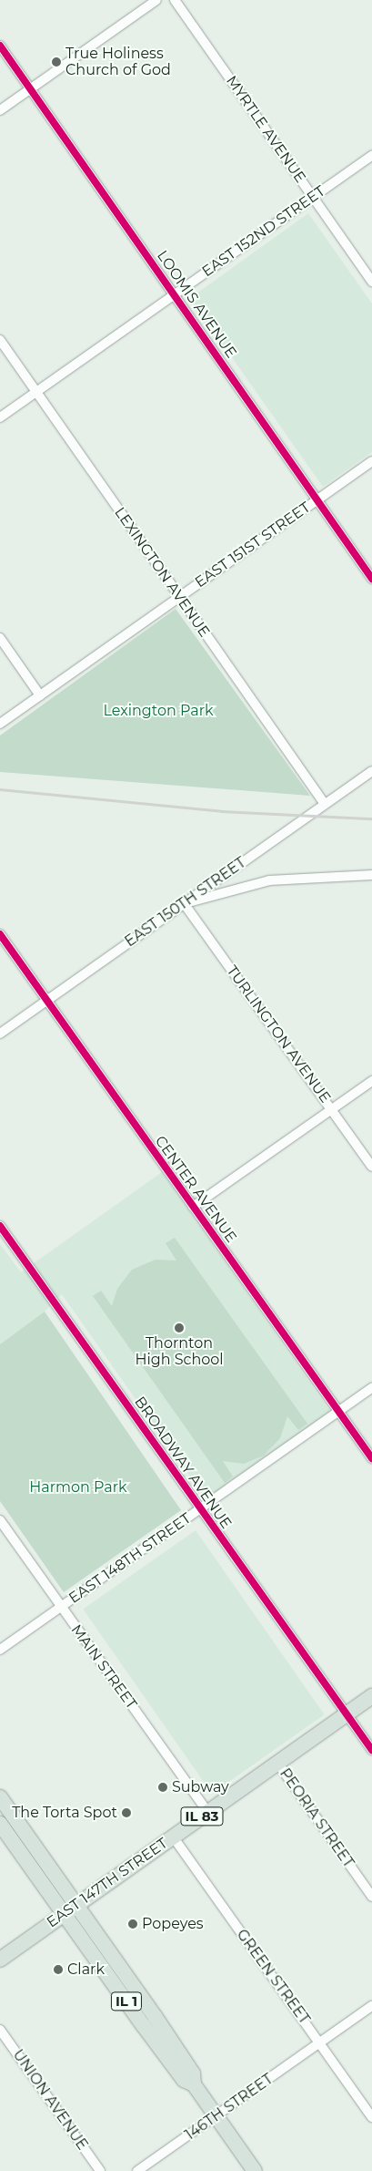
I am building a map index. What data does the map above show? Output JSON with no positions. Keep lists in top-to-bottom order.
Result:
{
  "streets": {
    "main road": ["IL 83", "EAST 147TH STREET", "IL 1"],
    "street": [
      "MYRTLE AVENUE",
      "EAST 152ND STREET",
      "LOOMIS AVENUE",
      "EAST 151ST STREET",
      "LEXINGTON AVENUE",
      "EAST 150TH STREET",
      "TURLINGTON AVENUE",
      "CENTER AVENUE",
      "BROADWAY AVENUE",
      "EAST 148TH STREET",
      "MAIN STREET",
      "PEORIA STREET",
      "GREEN STREET",
      "UNION AVENUE",
      "146TH STREET"
    ]
  },
  "crossings": [
    ["MYRTLE AVENUE", "EAST 152ND STREET"],
    ["EAST 152ND STREET", "LOOMIS AVENUE"],
    ["EAST 152ND STREET", "LEXINGTON AVENUE"],
    ["LOOMIS AVENUE", "EAST 151ST STREET"],
    ["EAST 151ST STREET", "LEXINGTON AVENUE"],
    ["LEXINGTON AVENUE", "EAST 150TH STREET"],
    ["EAST 150TH STREET", "TURLINGTON AVENUE"],
    ["EAST 150TH STREET", "CENTER AVENUE"],
    ["CENTER AVENUE", "EAST 148TH STREET"],
    ["BROADWAY AVENUE", "EAST 148TH STREET"],
    ["BROADWAY AVENUE", "EAST 147TH STREET"],
    ["EAST 148TH STREET", "MAIN STREET"],
    ["MAIN STREET", "EAST 147TH STREET"],
    ["PEORIA STREET", "EAST 147TH STREET"],
    ["EAST 147TH STREET", "GREEN STREET"],
    ["EAST 147TH STREET", "IL 1"],
    ["GREEN STREET", "146TH STREET"],
    ["IL 1", "146TH STREET"]
  ],
  "parks": ["Lexington Park", "Harmon Park"],
  "places": [
    "True Holiness Church of God",
    "Thornton High School",
    "Subway",
    "The Torta Spot",
    "Popeyes",
    "Clark"
  ]
}
